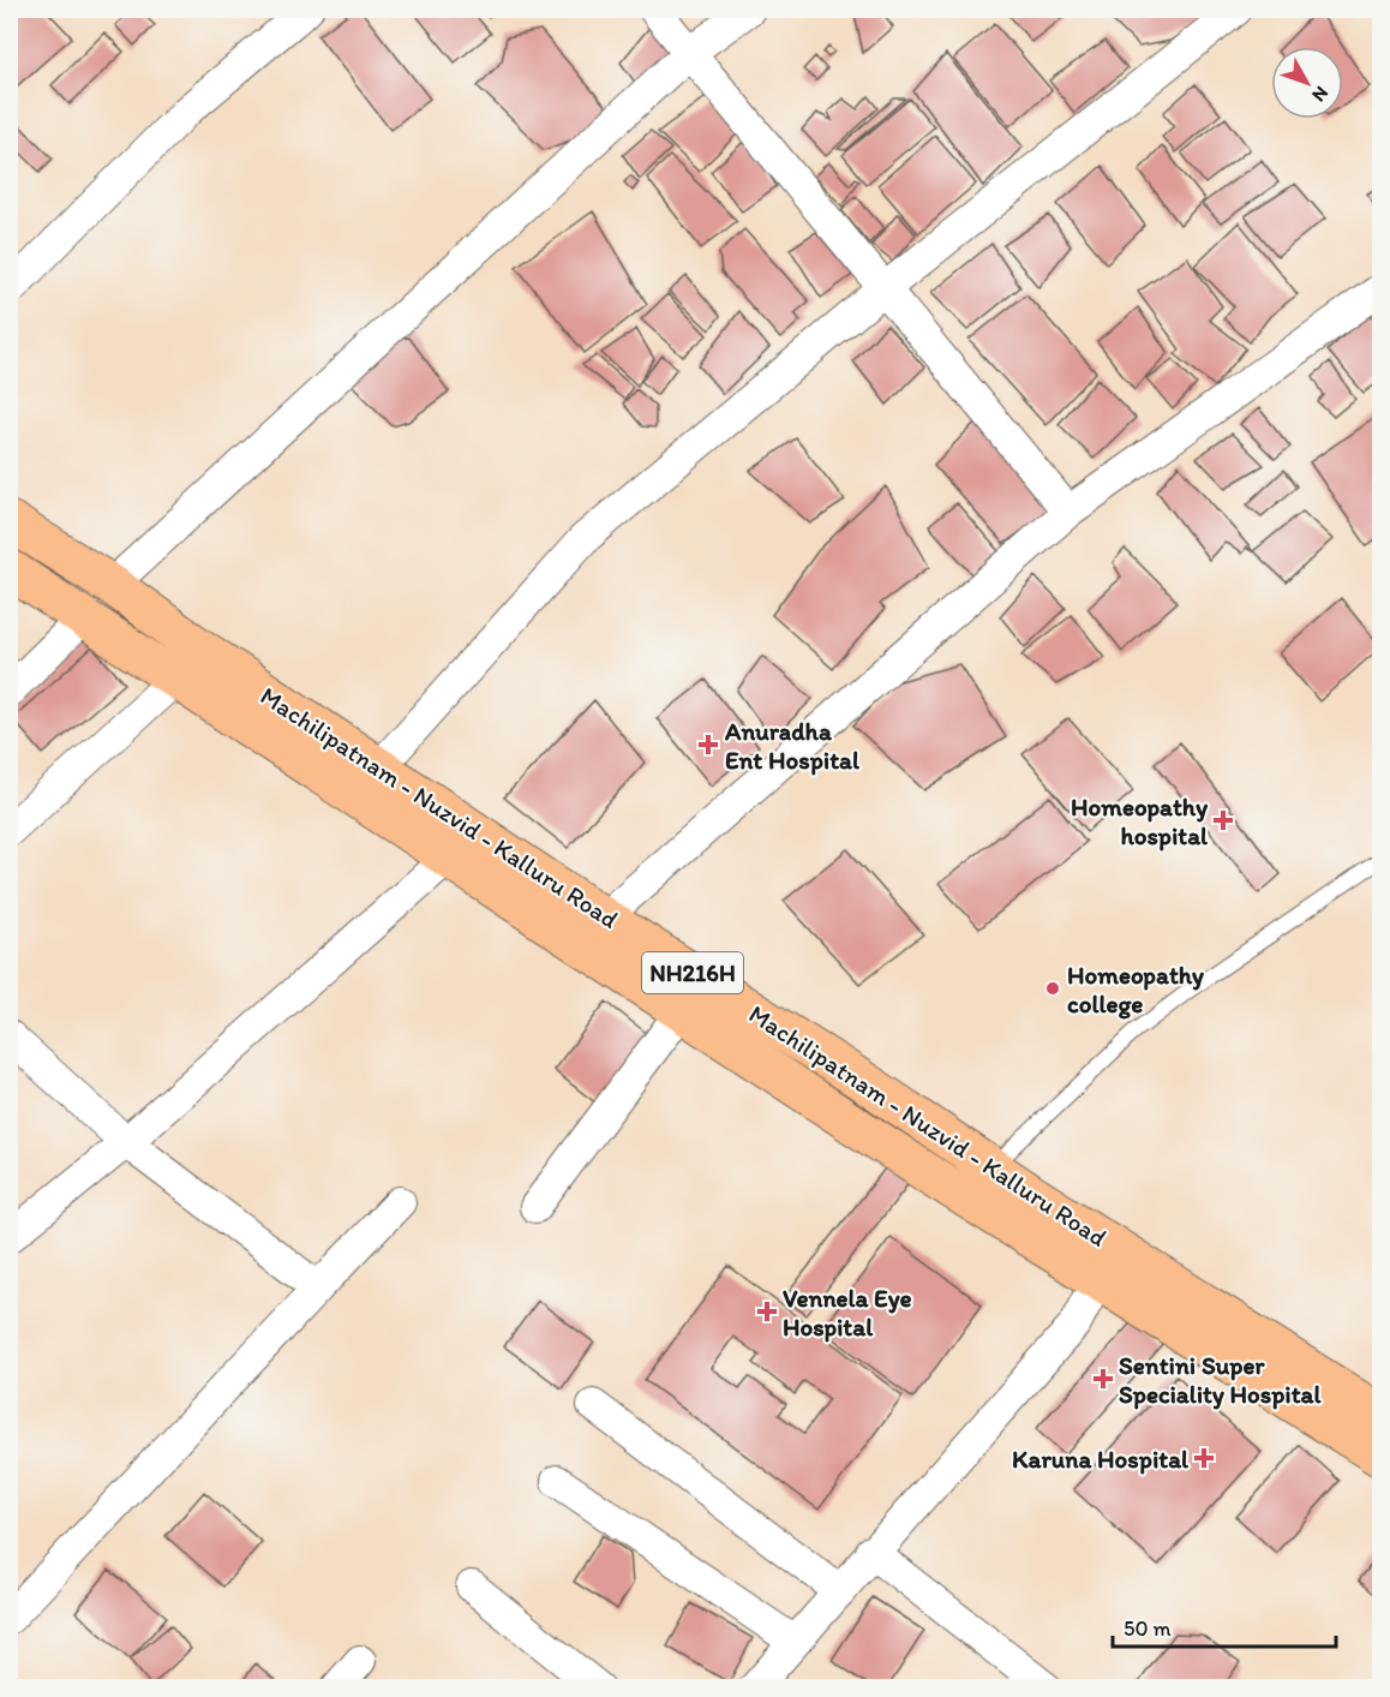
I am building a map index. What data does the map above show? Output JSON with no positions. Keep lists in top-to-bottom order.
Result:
{
  "streets": {
    "highway": ["Machilipatnam - Nuzvid - Kalluru Road", "NH216H"]
  },
  "places": {
    "health": [
      "Anuradha Ent Hospital",
      "Homeopathy hospital",
      "Vennela Eye Hospital",
      "Sentini Super Speciality Hospital",
      "Karuna Hospital"
    ],
    "other": ["Homeopathy college"]
  },
  "scale_bar": "50 m",
  "north": "bottom right"
}
